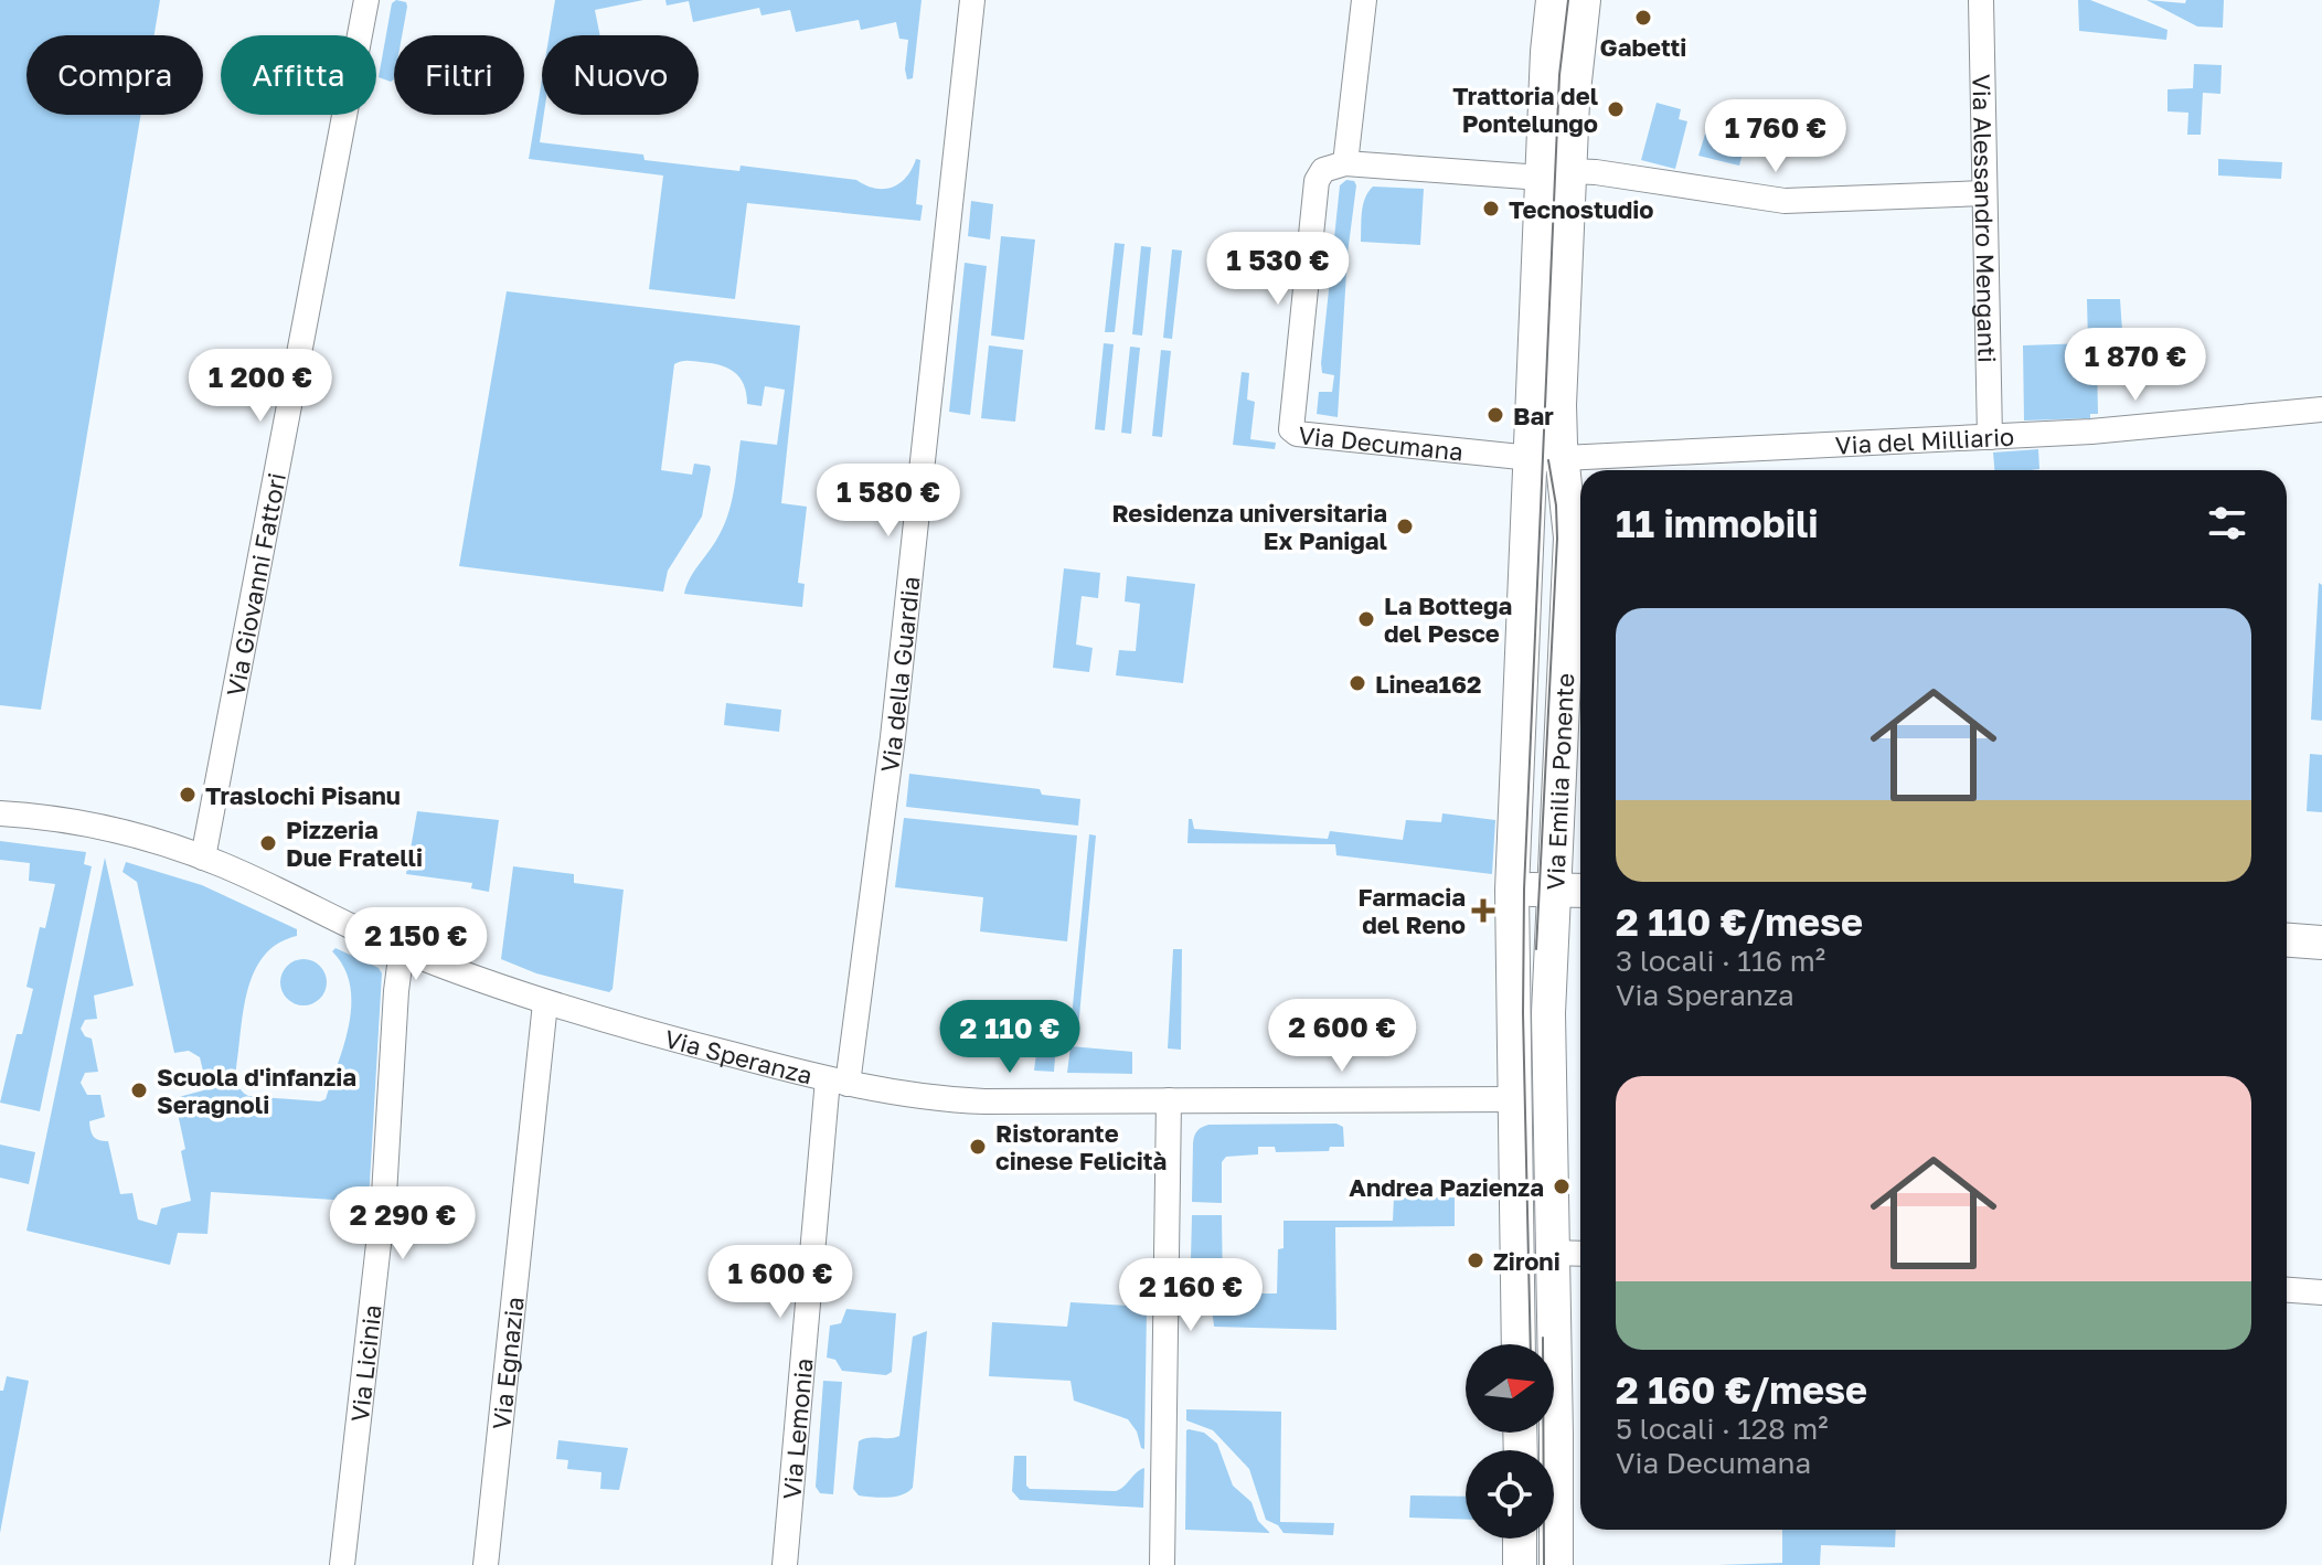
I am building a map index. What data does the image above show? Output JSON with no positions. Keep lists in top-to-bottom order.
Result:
{
  "streets": {
    "main road": ["Via Emilia Ponente"],
    "street": [
      "Via Alessandro Menganti",
      "Via Decumana",
      "Via del Milliario",
      "Via Giovanni Fattori",
      "Via della Guardia",
      "Via Speranza",
      "Via Licinia",
      "Via Egnazia",
      "Via Lemonia"
    ]
  },
  "crossings": [
    ["Via Alessandro Menganti", "Via del Milliario"],
    ["Via Decumana", "Via del Milliario"],
    ["Via Decumana", "Via Emilia Ponente"],
    ["Via del Milliario", "Via Emilia Ponente"],
    ["Via Giovanni Fattori", "Via Speranza"],
    ["Via della Guardia", "Via Speranza"],
    ["Via della Guardia", "Via Lemonia"],
    ["Via Emilia Ponente", "Via Speranza"],
    ["Via Speranza", "Via Licinia"],
    ["Via Speranza", "Via Egnazia"],
    ["Via Speranza", "Via Lemonia"]
  ],
  "places": {
    "other": [
      "Gabetti",
      "Trattoria del Pontelungo",
      "Tecnostudio",
      "Bar",
      "Residenza universitaria Ex Panigal",
      "La Bottega del Pesce",
      "Linea162",
      "Traslochi Pisanu",
      "Pizzeria Due Fratelli",
      "Scuola d'infanzia Seragnoli",
      "Ristorante cinese Felicità",
      "Andrea Pazienza",
      "Zironi"
    ],
    "health": ["Farmacia del Reno"]
  },
  "north": "right",
  "page": {
    "chip": [
      "Compra",
      "Affitta",
      "Filtri",
      "Nuovo"
    ],
    "price": [
      "1 760 €",
      "1 530 €",
      "1 870 €",
      "1 200 €",
      "1 580 €",
      "2 150 €",
      "2 600 €",
      "2 110 €",
      "2 290 €",
      "1 600 €",
      "2 160 €"
    ],
    "heading": "11 immobili",
    "list": [
      {
        "name": "2 110 €/mese",
        "note": "3 locali · 116 m² · Via Speranza"
      },
      {
        "name": "2 160 €/mese",
        "note": "5 locali · 128 m² · Via Decumana"
      }
    ]
  }
}
